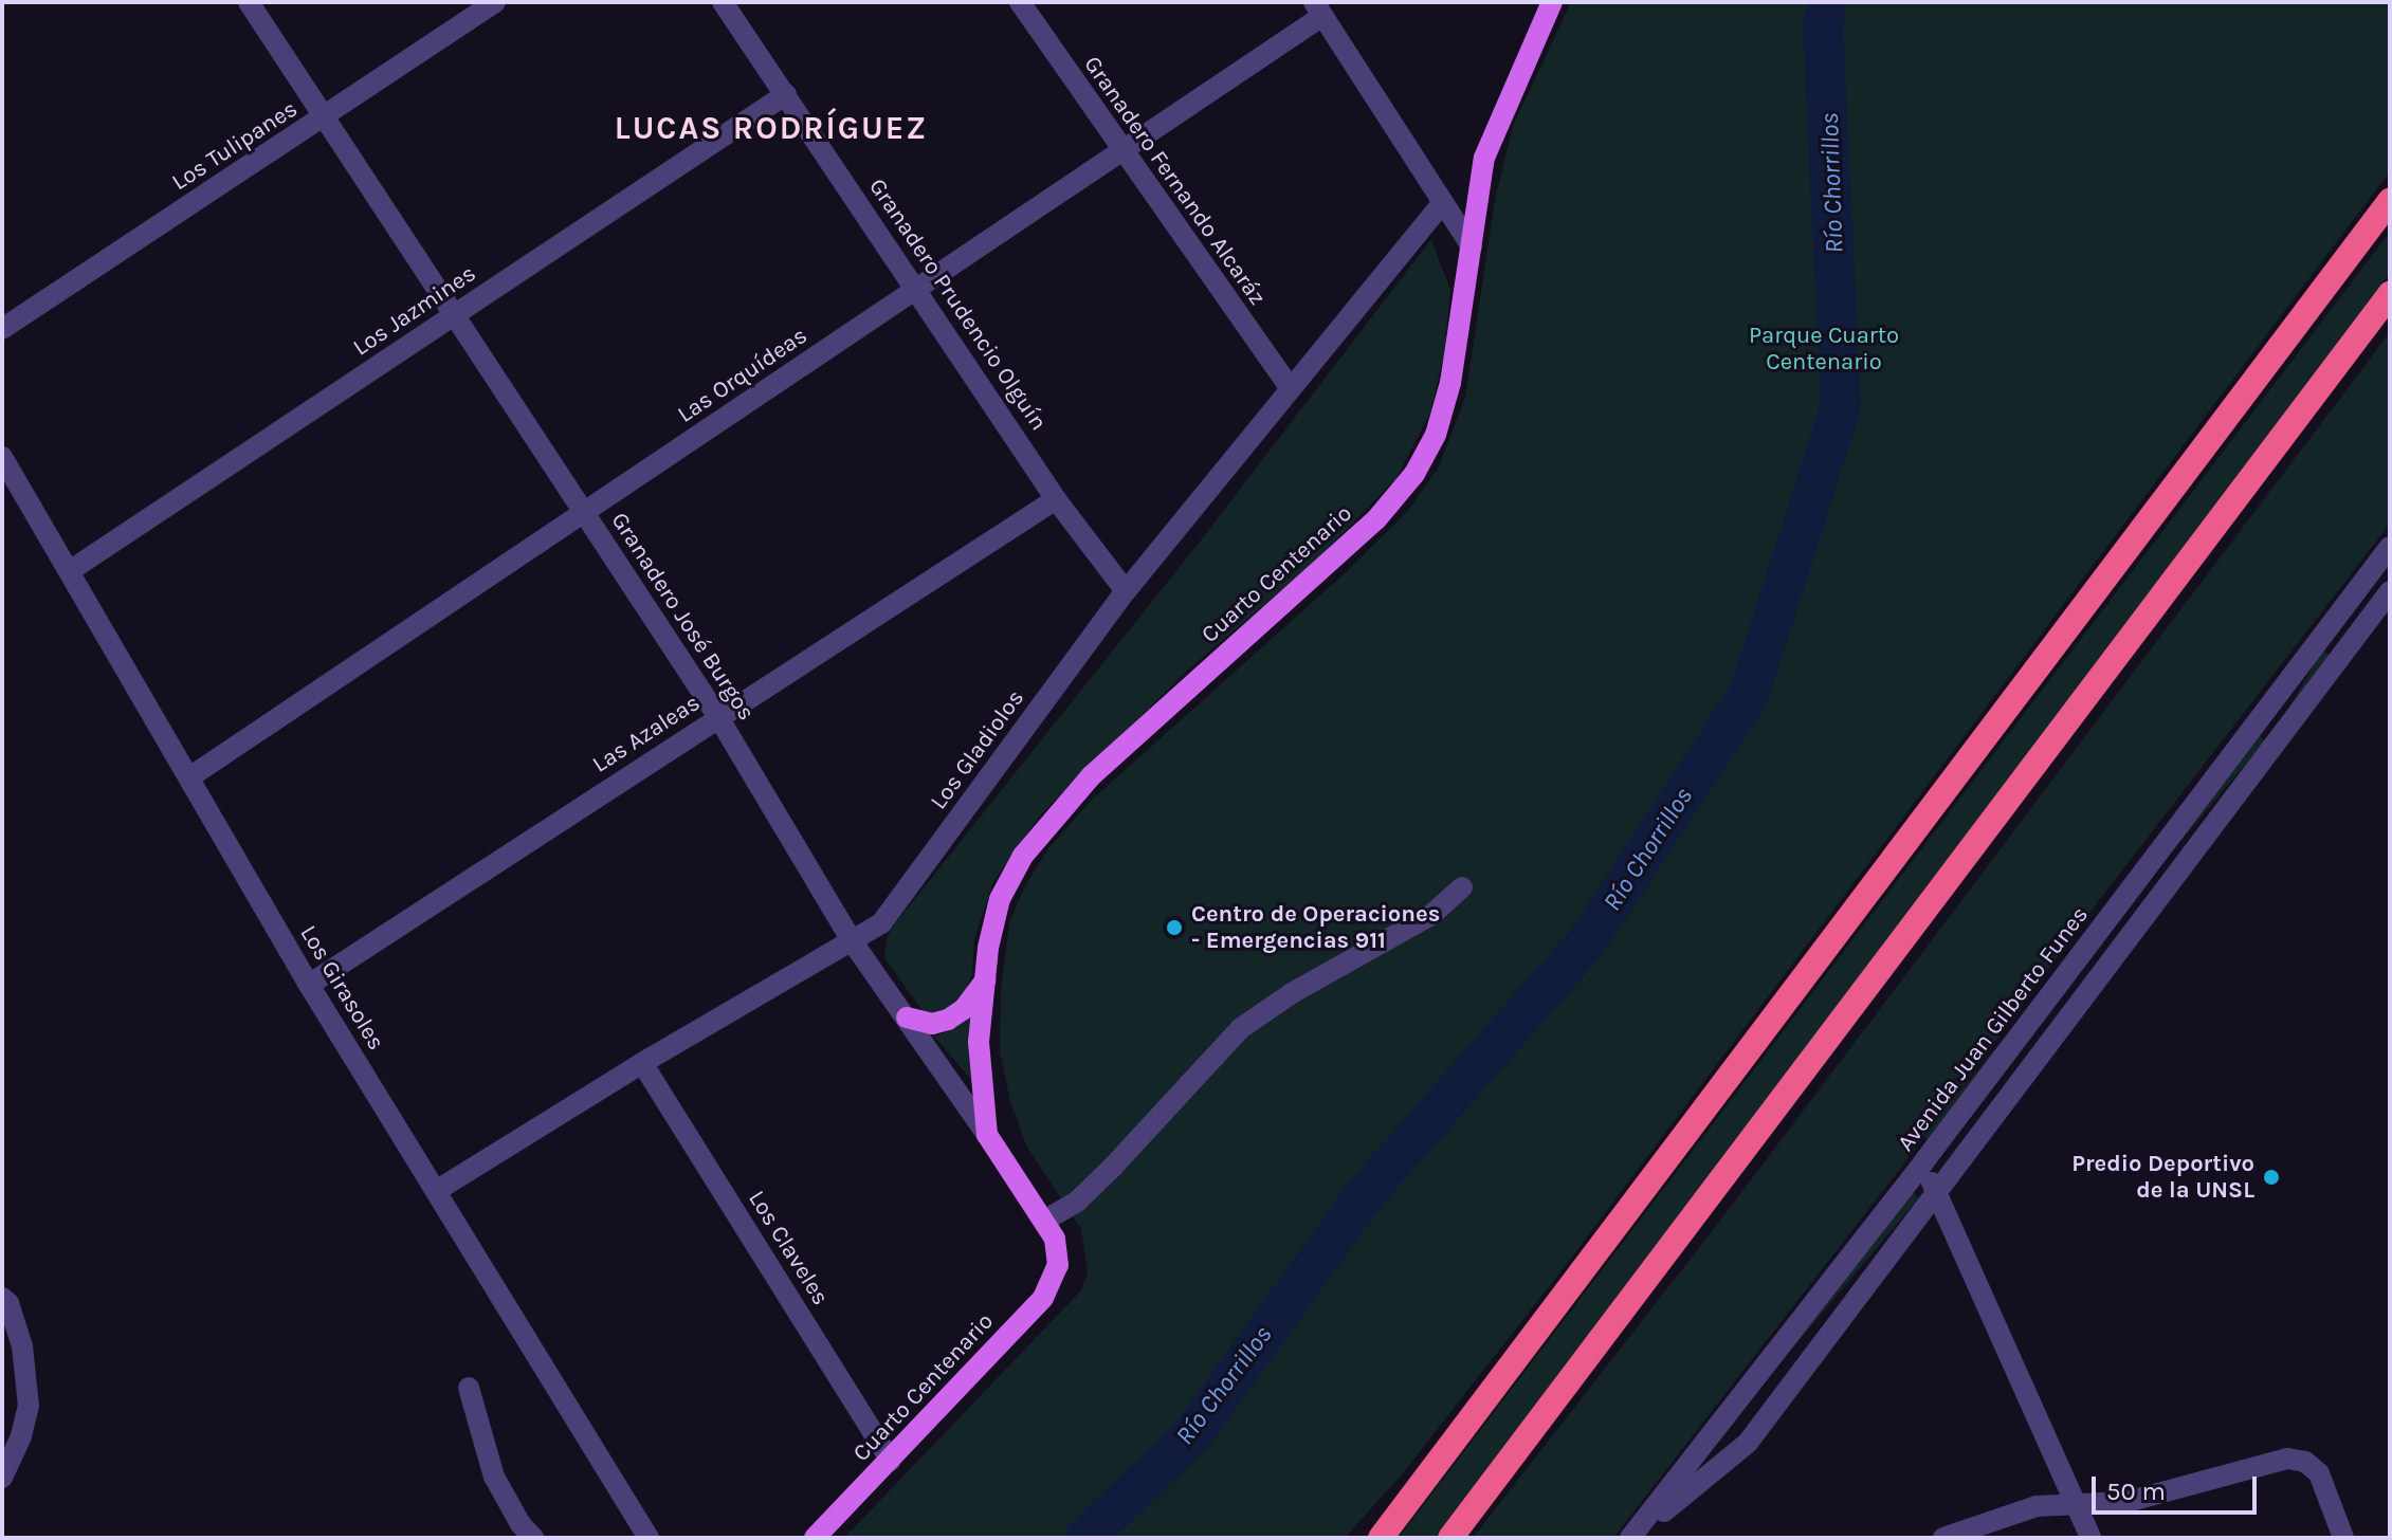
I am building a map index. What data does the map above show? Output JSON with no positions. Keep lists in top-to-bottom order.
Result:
{
  "streets": {
    "main road": ["Cuarto Centenario", "Granadero José Burgos"],
    "street": [
      "Los Tulipanes",
      "Granadero Fernando Alcaráz",
      "Granadero Prudencio Olguín",
      "Los Jazmines",
      "Las Orquídeas",
      "Las Azaleas",
      "Los Gladiolos",
      "Los Girasoles",
      "Avenida Juan Gilberto Funes",
      "Los Claveles"
    ]
  },
  "crossings": [
    ["Los Tulipanes", "Granadero José Burgos"],
    ["Granadero Fernando Alcaráz", "Las Orquídeas"],
    ["Granadero Fernando Alcaráz", "Los Gladiolos"],
    ["Granadero Prudencio Olguín", "Los Jazmines"],
    ["Granadero Prudencio Olguín", "Las Orquídeas"],
    ["Granadero Prudencio Olguín", "Las Azaleas"],
    ["Granadero Prudencio Olguín", "Los Gladiolos"],
    ["Los Jazmines", "Granadero José Burgos"],
    ["Los Jazmines", "Los Girasoles"],
    ["Las Orquídeas", "Granadero José Burgos"],
    ["Las Orquídeas", "Los Girasoles"],
    ["Cuarto Centenario", "Granadero José Burgos"],
    ["Cuarto Centenario", "Los Claveles"],
    ["Granadero José Burgos", "Las Azaleas"],
    ["Granadero José Burgos", "Los Gladiolos"],
    ["Las Azaleas", "Los Girasoles"],
    ["Los Gladiolos", "Los Girasoles"],
    ["Los Gladiolos", "Los Claveles"]
  ],
  "districts": ["LUCAS RODRÍGUEZ"],
  "water": ["Río Chorrillos"],
  "parks": ["Parque Cuarto Centenario"],
  "places": ["Centro de Operaciones - Emergencias 911", "Predio Deportivo de la UNSL"],
  "scale_bar": "50 m"
}
